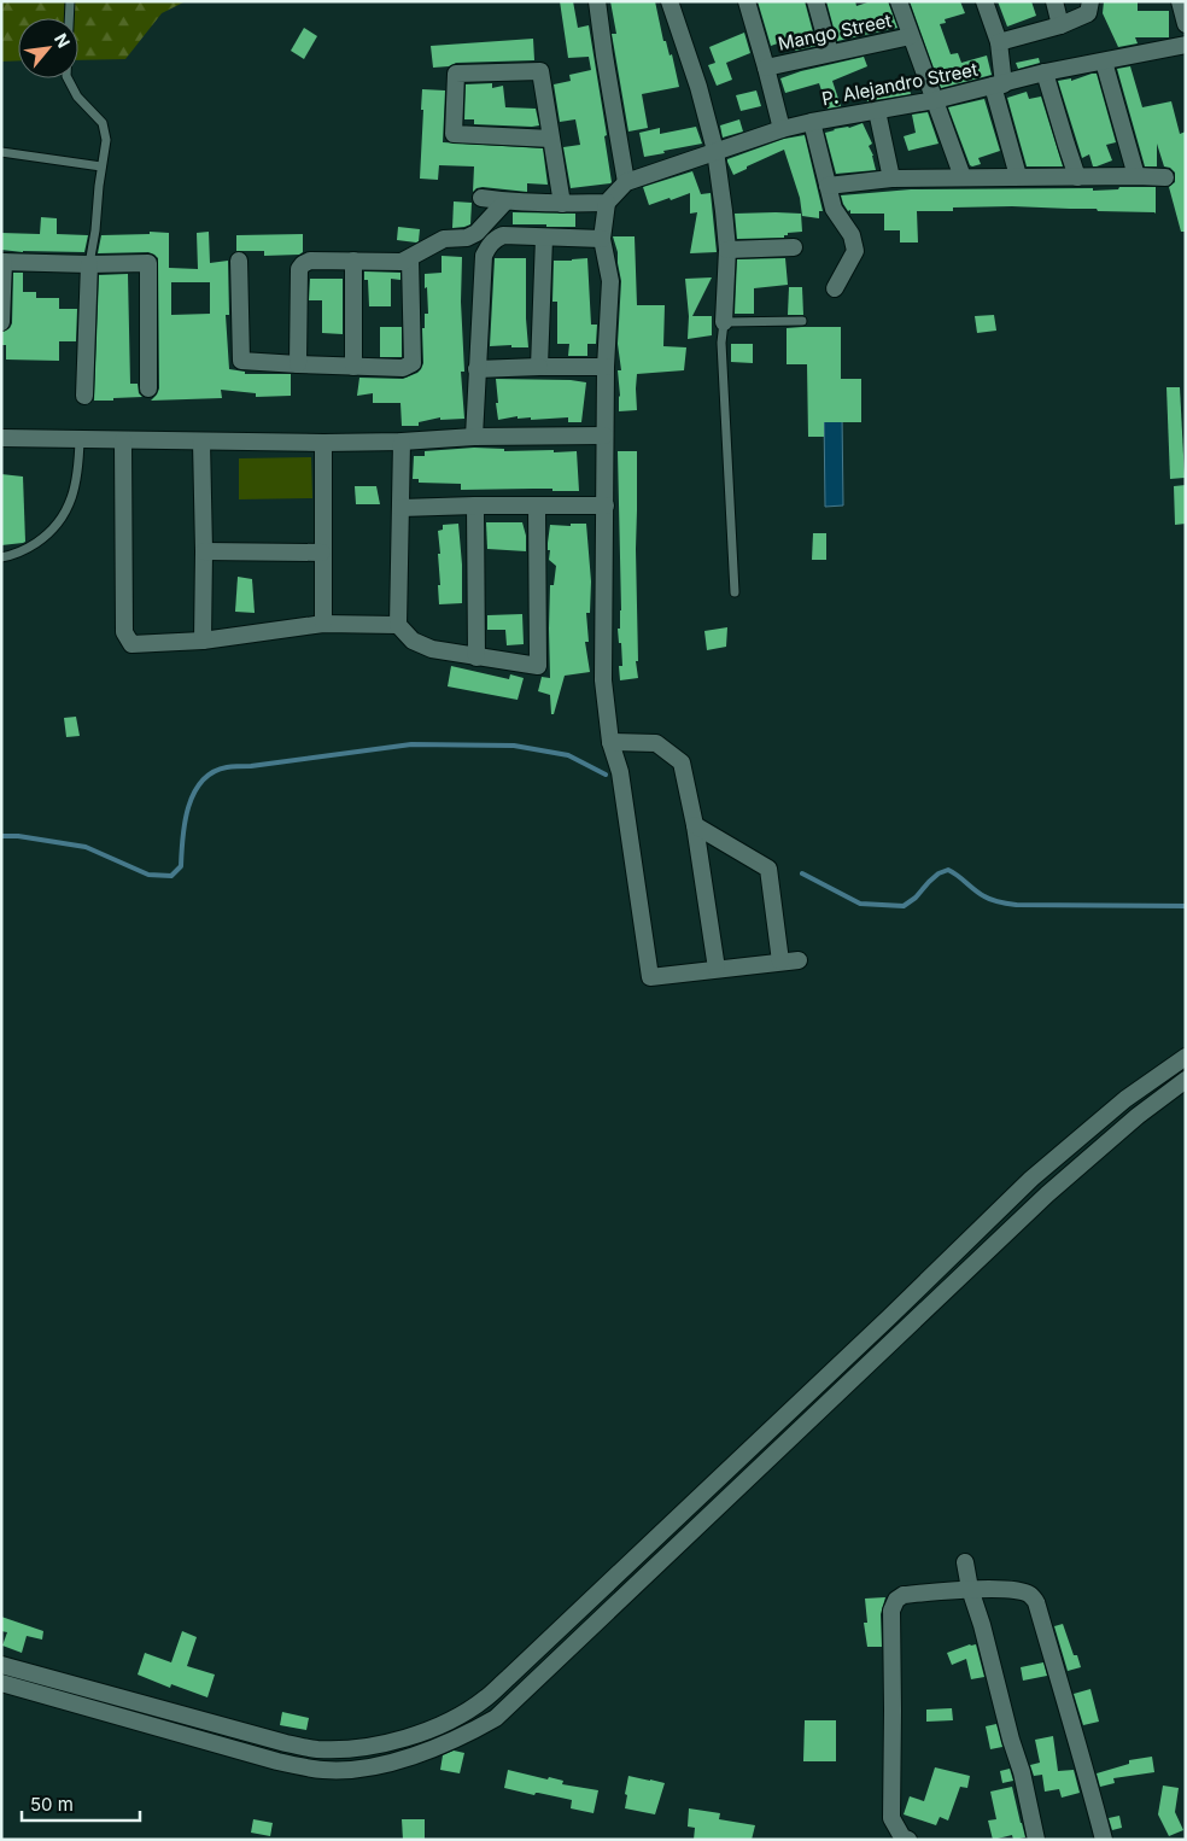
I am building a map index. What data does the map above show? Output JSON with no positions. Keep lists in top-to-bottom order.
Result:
{
  "streets": {
    "street": ["Mango Street", "P. Alejandro Street"]
  },
  "scale_bar": "50 m",
  "north": "top right"
}
